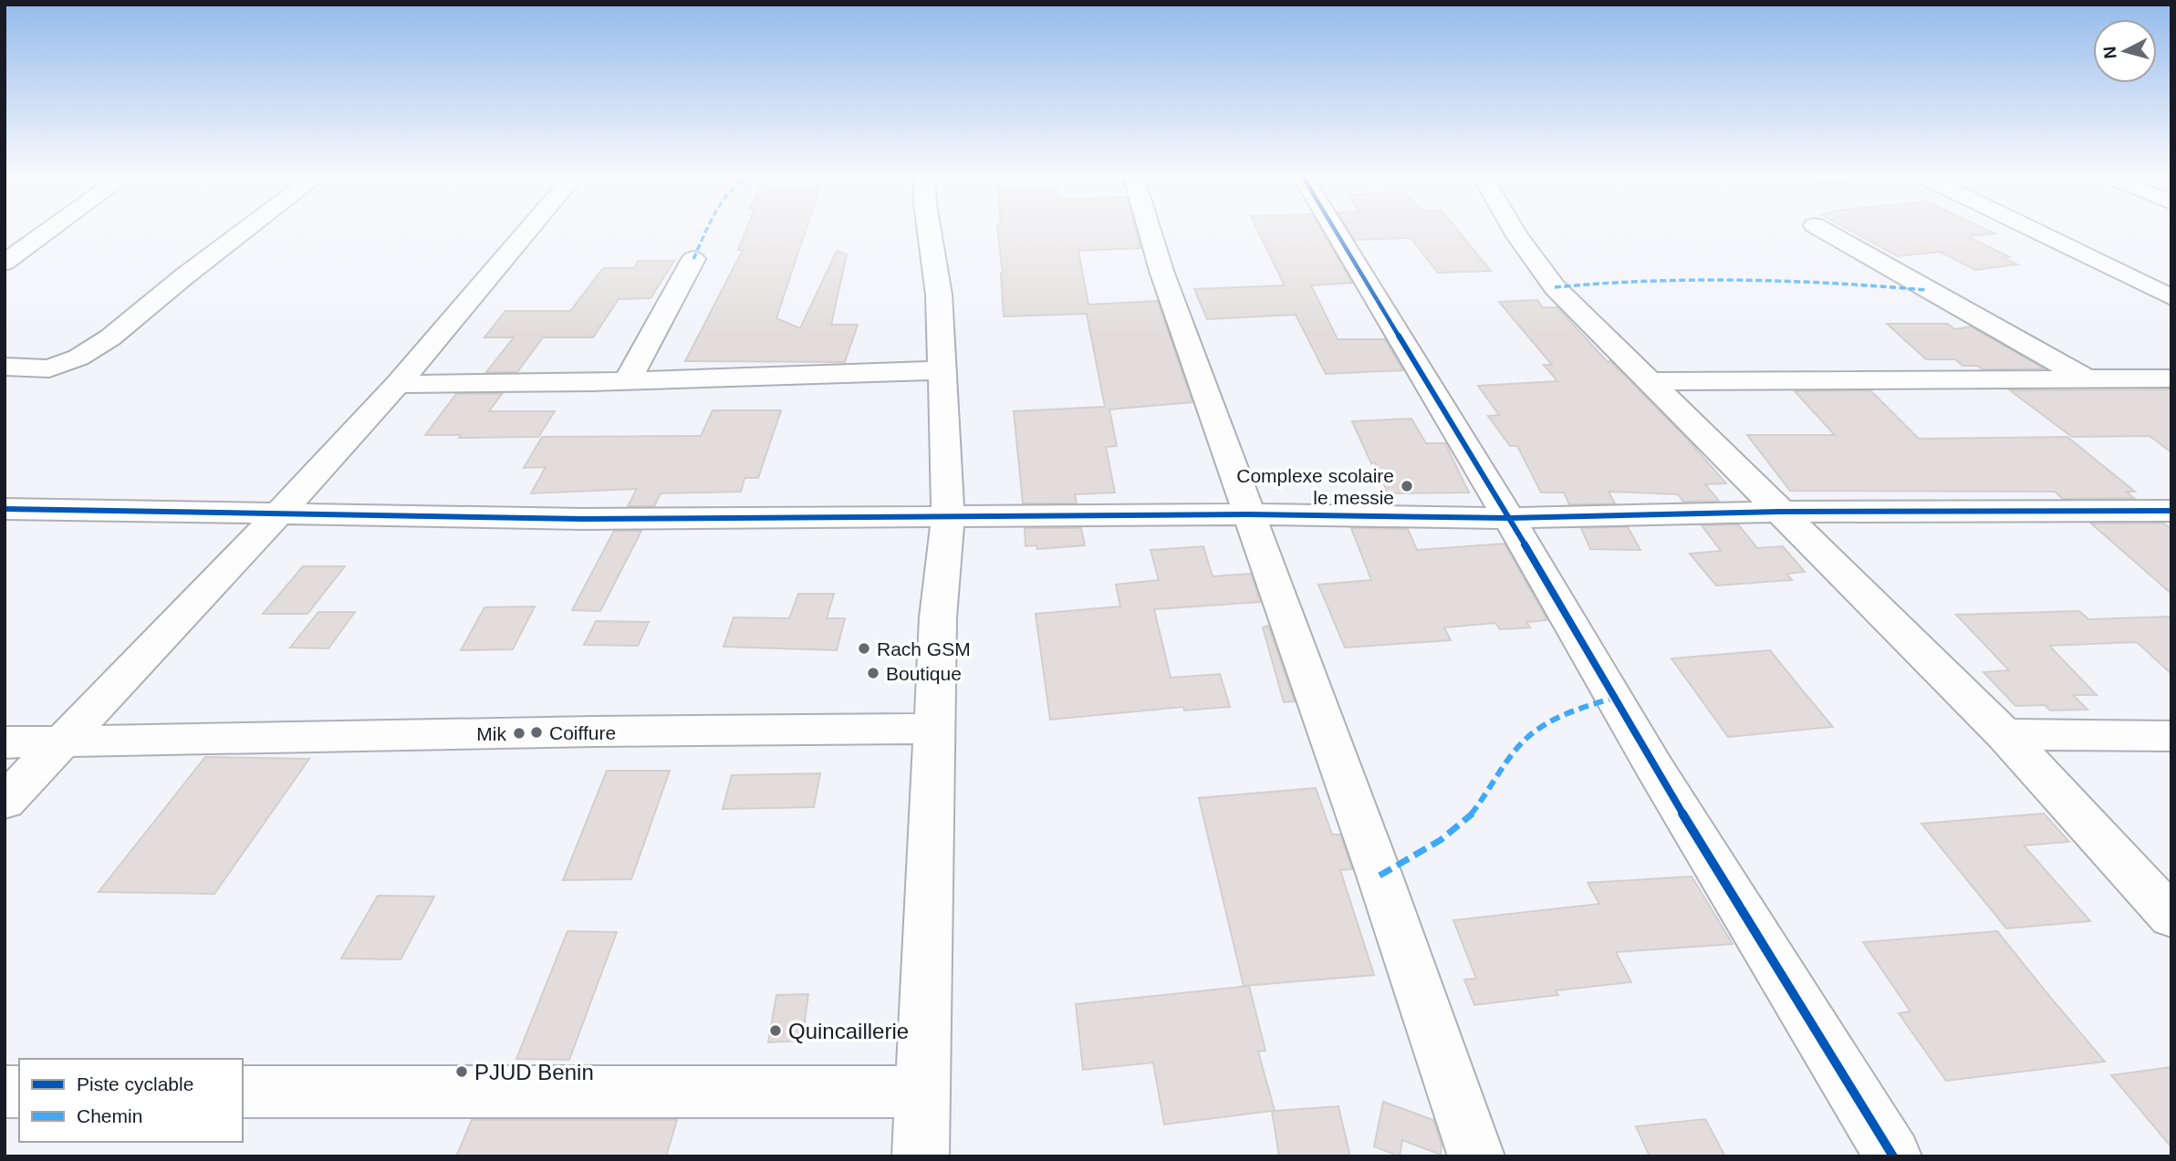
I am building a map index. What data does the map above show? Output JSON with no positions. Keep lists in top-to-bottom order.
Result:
{
  "places": [
    "Complexe scolaire le messie",
    "Rach GSM",
    "Boutique",
    "Coiffure",
    "Mik",
    "Quincaillerie",
    "PJUD Benin"
  ],
  "legend": ["Piste cyclable", "Chemin"],
  "north": "left"
}
